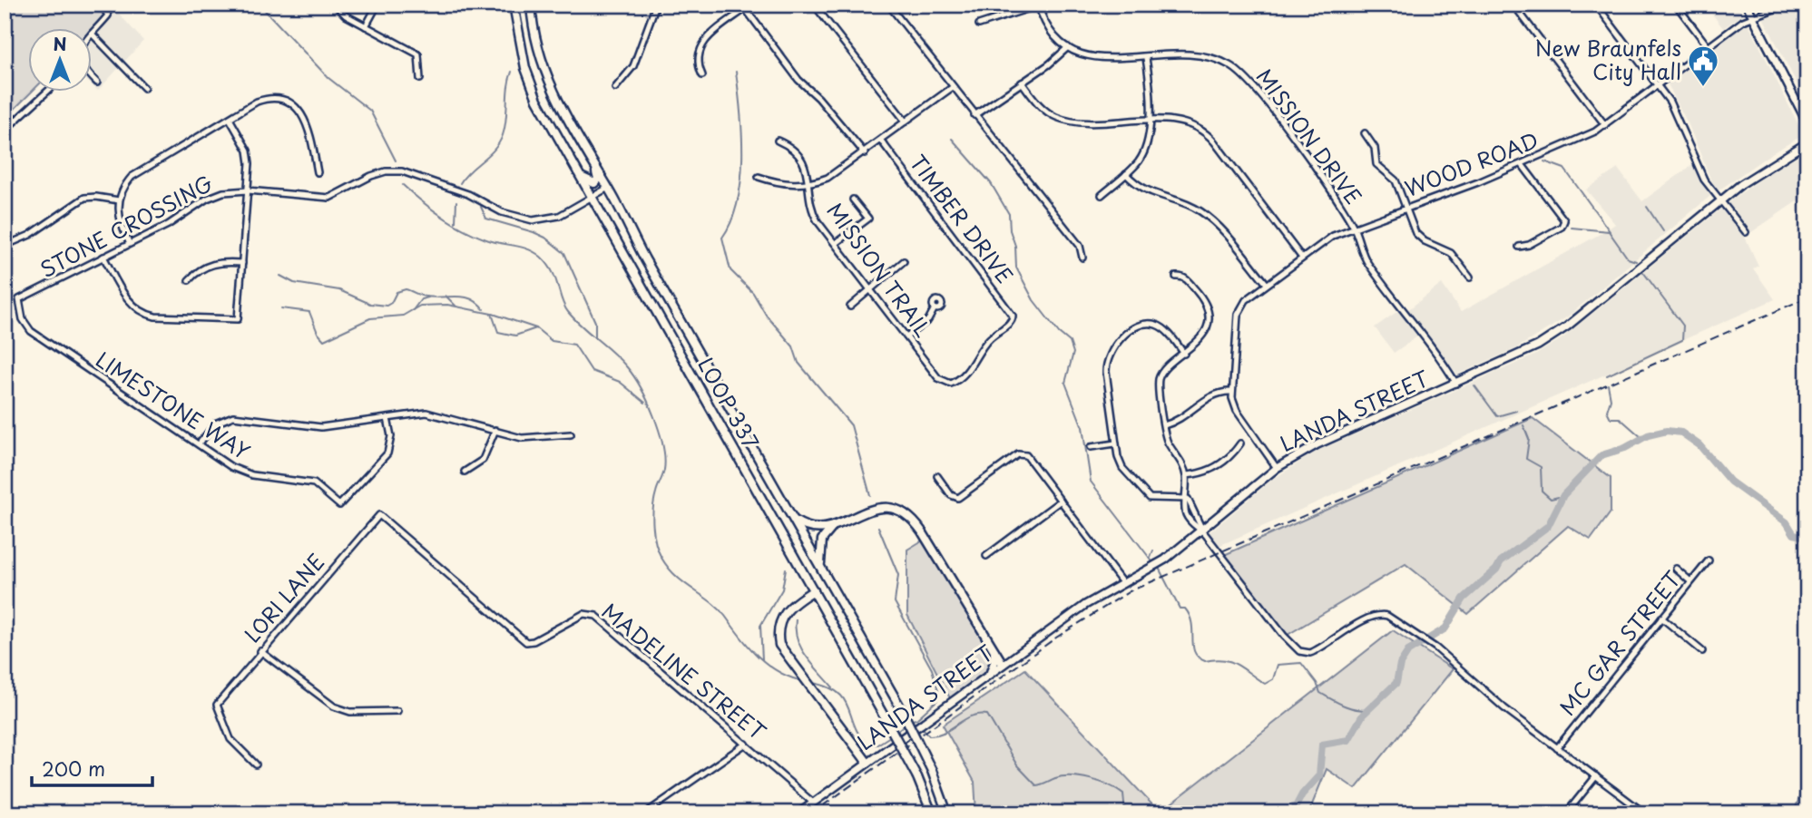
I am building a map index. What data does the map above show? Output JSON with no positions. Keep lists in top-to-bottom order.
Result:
{
  "streets": {
    "main road": ["LOOP 337"],
    "street": [
      "MISSION DRIVE",
      "WOOD ROAD",
      "TIMBER DRIVE",
      "STONE CROSSING",
      "MISSION TRAIL",
      "LIMESTONE WAY",
      "LANDA STREET",
      "LORI LANE",
      "MC GAR STREET",
      "MADELINE STREET"
    ]
  },
  "crossings": [
    ["MISSION DRIVE", "WOOD ROAD"],
    ["MISSION DRIVE", "LANDA STREET"],
    ["TIMBER DRIVE", "MISSION TRAIL"],
    ["STONE CROSSING", "LOOP 337"],
    ["STONE CROSSING", "LIMESTONE WAY"],
    ["LANDA STREET", "MADELINE STREET"],
    ["LORI LANE", "MADELINE STREET"]
  ],
  "places": {
    "public building": ["New Braunfels City Hall"]
  },
  "scale_bar": "200 m",
  "north": "top"
}
